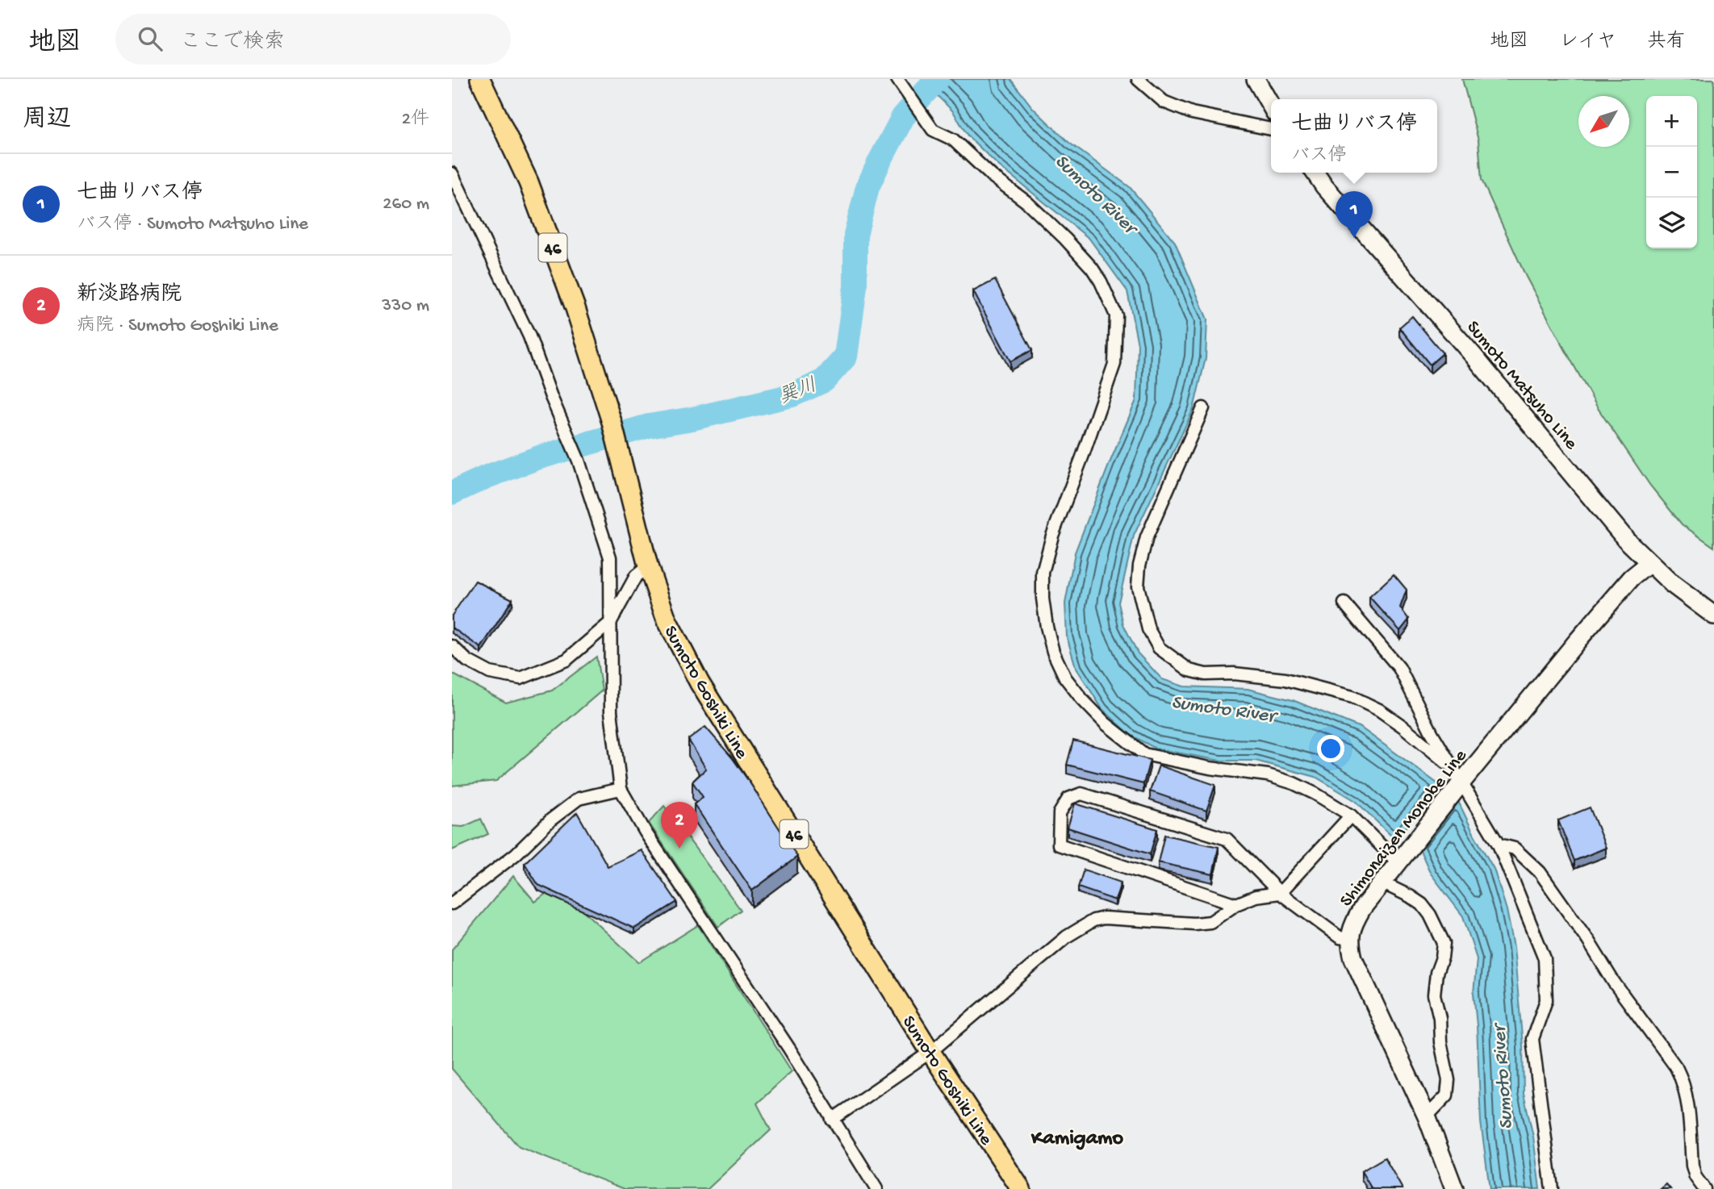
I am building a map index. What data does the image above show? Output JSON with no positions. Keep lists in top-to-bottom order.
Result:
{
  "streets": {
    "main road": [
      "46",
      "Sumoto Matsuho Line",
      "Sumoto Goshiki Line",
      "Shimonaizen Monobe Line"
    ]
  },
  "crossings": [
    ["Sumoto Matsuho Line", "Shimonaizen Monobe Line"]
  ],
  "districts": ["Kamigamo"],
  "water": ["Sumoto River", "巽川"],
  "north": "bottom left",
  "page": {
    "header": "地図",
    "search": "ここで検索",
    "nav": ["地図", "レイヤ", "共有"],
    "heading": ["周辺", "2件"],
    "map_buttons": ["+", "−"],
    "popup": ["七曲りバス停", "バス停"],
    "list": [
      {
        "mark": "1",
        "name": "七曲りバス停",
        "note": "バス停 · Sumoto Matsuho Line",
        "value": "260 m"
      },
      {
        "mark": "2",
        "name": "新淡路病院",
        "note": "病院 · Sumoto Goshiki Line",
        "value": "330 m"
      }
    ],
    "pins": ["1", "2"]
  }
}
